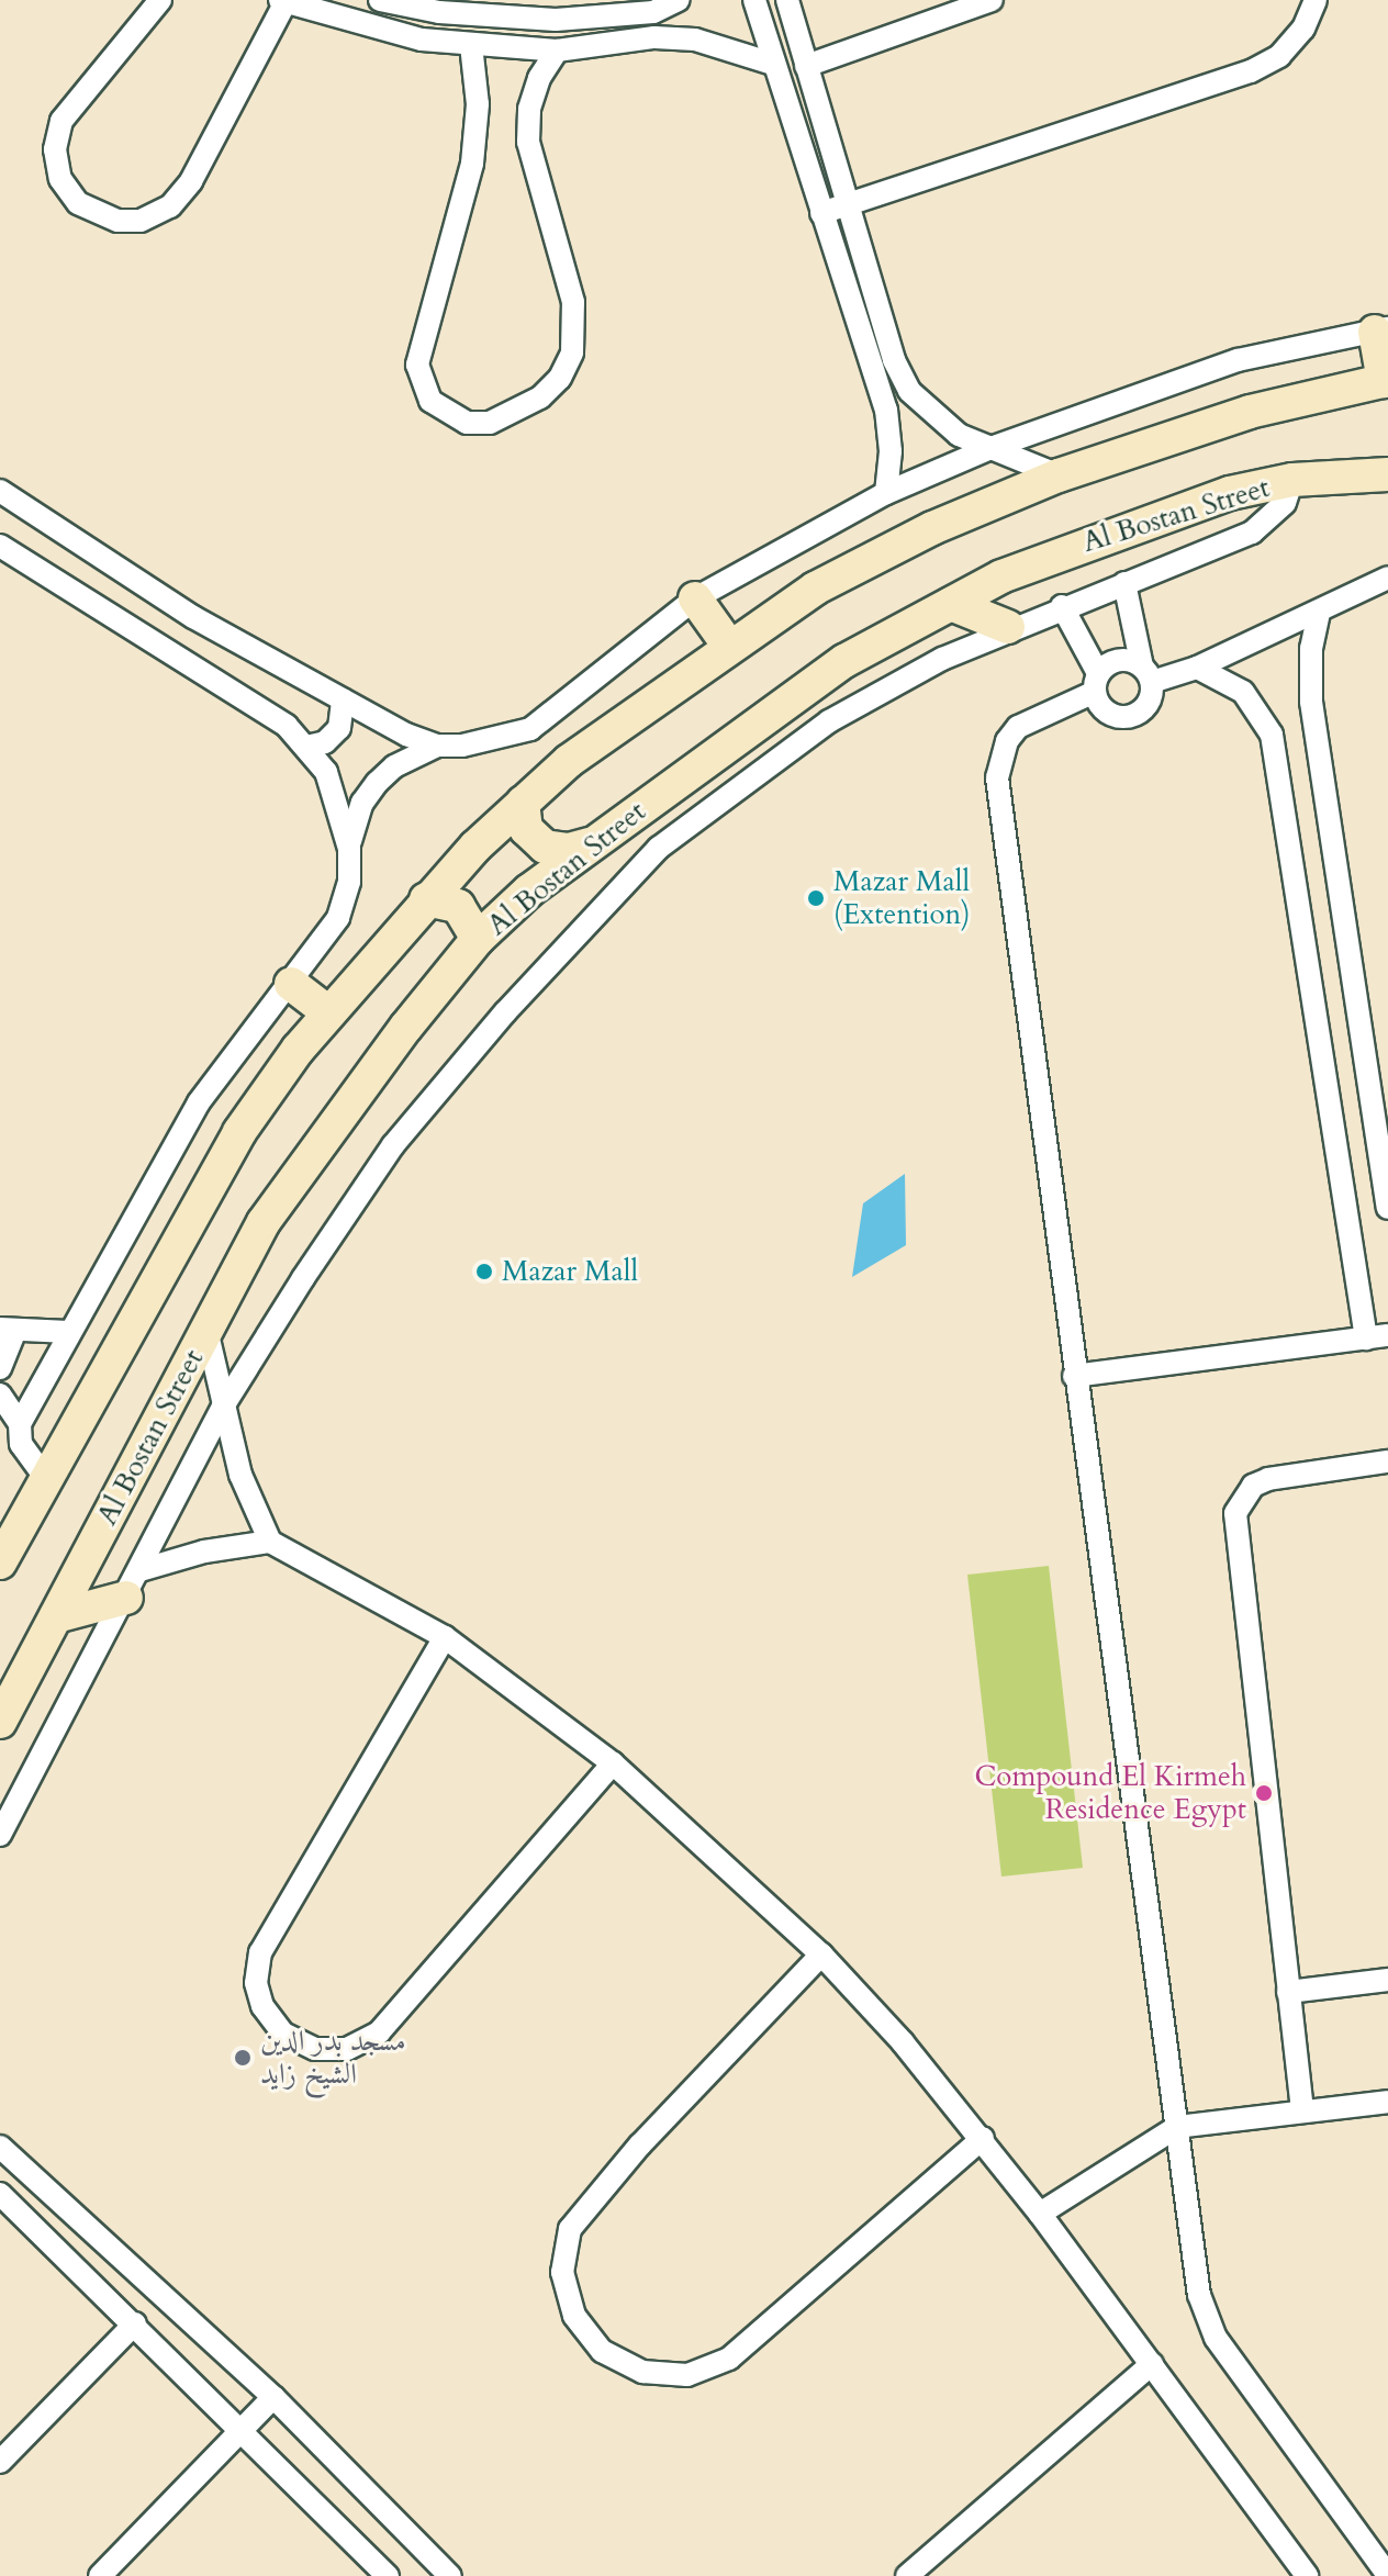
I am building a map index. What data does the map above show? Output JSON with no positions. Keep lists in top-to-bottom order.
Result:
{
  "streets": {
    "street": ["Al Bostan Street"]
  },
  "places": [
    "Mazar Mall (Extention)",
    "Mazar Mall",
    "Compound El Kirmeh Residence Egypt",
    "مسجد بدر الدين الشيخ زايد"
  ]
}
